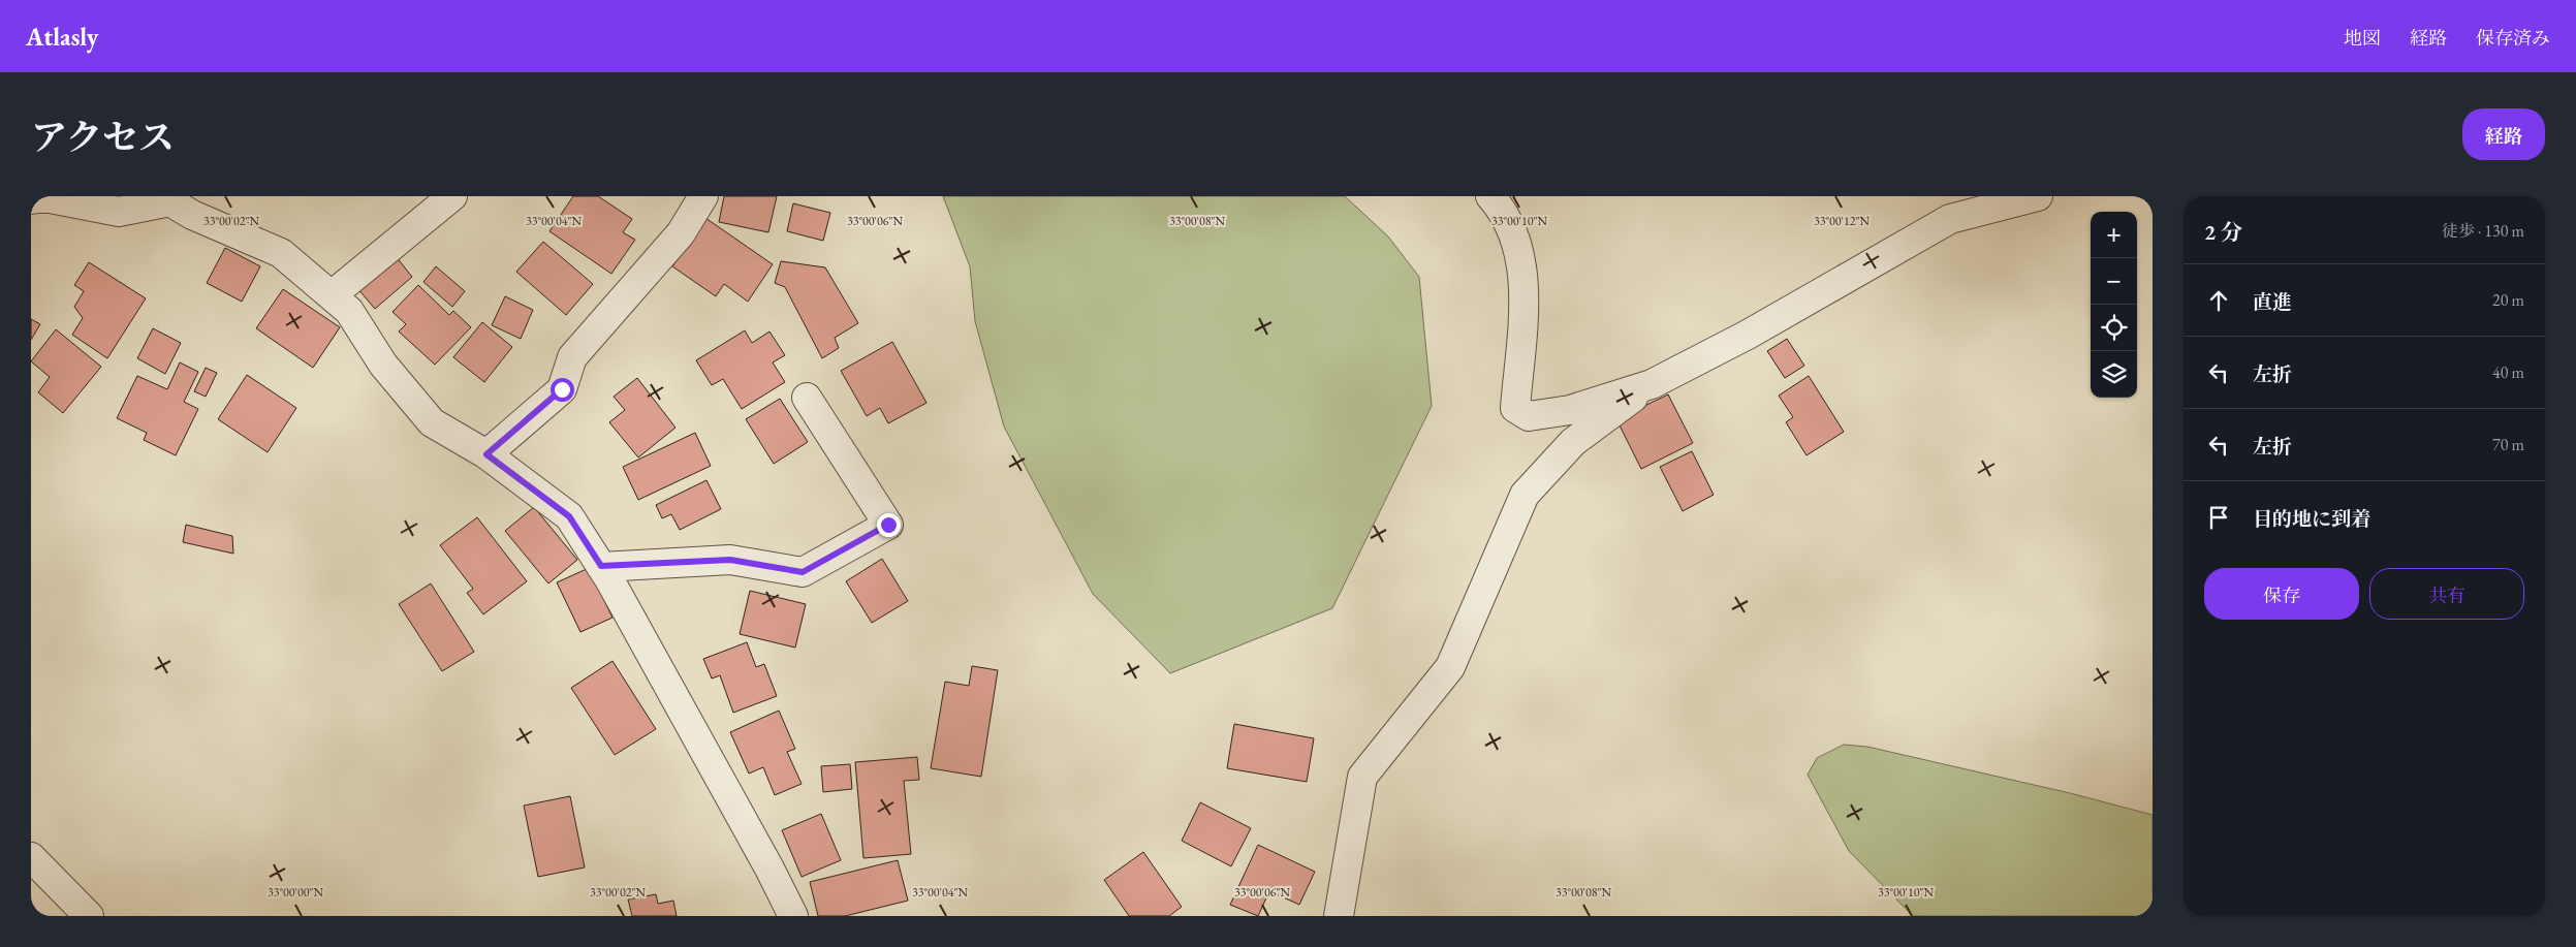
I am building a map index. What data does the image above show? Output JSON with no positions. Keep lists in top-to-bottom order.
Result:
{
  "page": {
    "header": "Atlasly",
    "nav": ["地図", "経路", "保存済み"],
    "title": "アクセス",
    "buttons": [
      "経路",
      ["保存", "共有"]
    ],
    "heading": ["2 分", "徒歩 · 130 m"],
    "map_buttons": ["+", "−"],
    "list": [
      ["直進", "20 m"],
      ["左折", "40 m"],
      ["左折", "70 m"],
      "目的地に到着"
    ]
  },
  "coordinates": [
    "33°00'02\"N",
    "33°00'04\"N",
    "33°00'06\"N",
    "33°00'08\"N",
    "33°00'10\"N",
    "33°00'12\"N",
    "33°00'00\"N"
  ]
}
